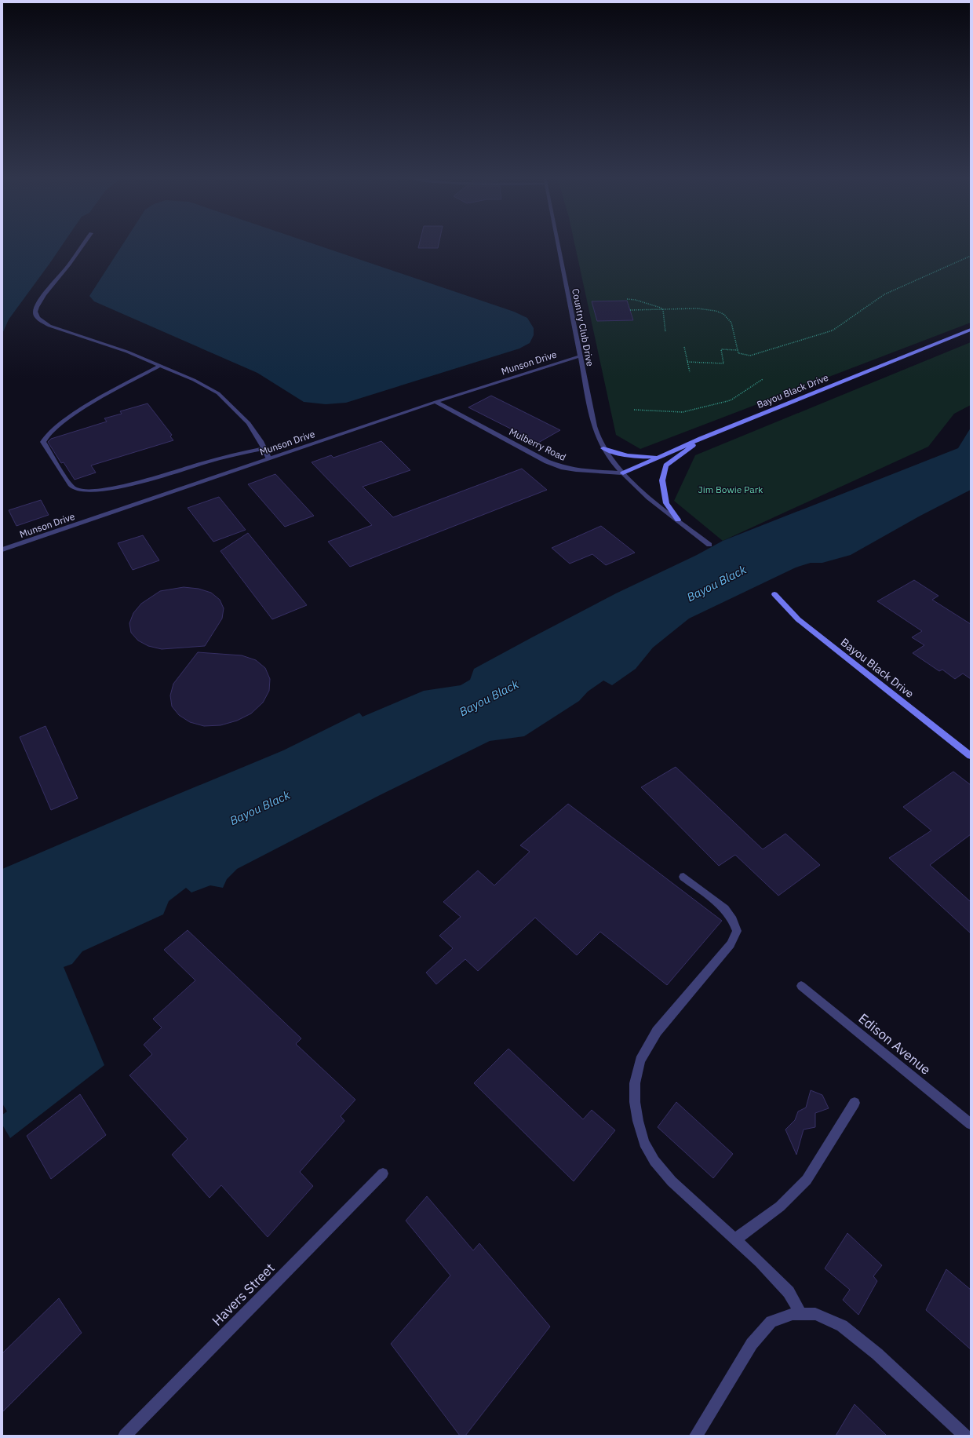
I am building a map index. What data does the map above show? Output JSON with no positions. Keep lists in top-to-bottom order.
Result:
{
  "streets": {
    "street": [
      "Country Club Drive",
      "Munson Drive",
      "Bayou Black Drive",
      "Mulberry Road",
      "Edison Avenue",
      "Havers Street"
    ]
  },
  "crossings": [
    ["Country Club Drive", "Munson Drive"],
    ["Country Club Drive", "Bayou Black Drive"],
    ["Country Club Drive", "Mulberry Road"],
    ["Munson Drive", "Mulberry Road"],
    ["Bayou Black Drive", "Mulberry Road"]
  ],
  "water": ["Bayou Black"],
  "parks": ["Jim Bowie Park"]
}
